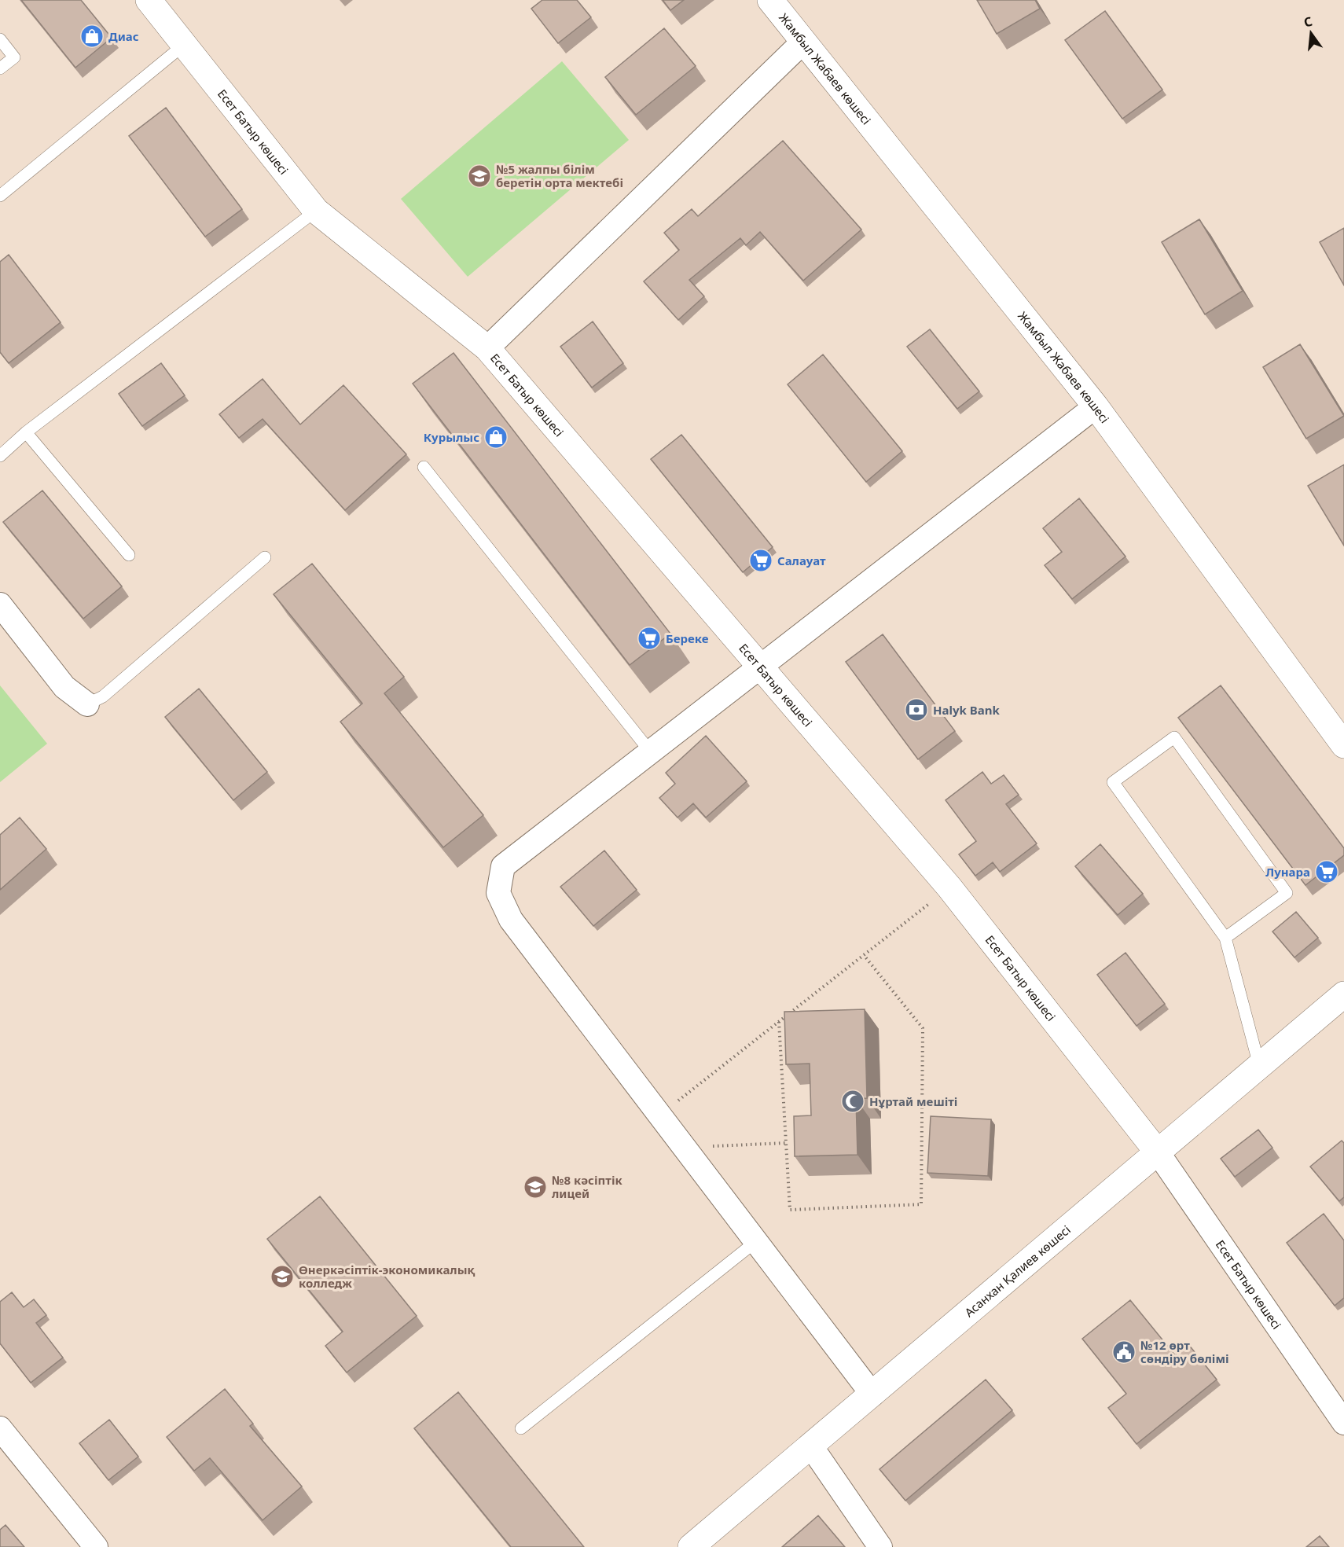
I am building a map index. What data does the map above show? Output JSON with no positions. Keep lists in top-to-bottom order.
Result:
{
  "streets": {
    "street": ["Жамбыл Жабаев көшесі", "Есет Батыр көшесі", "Асанхан Қалиев көшесі"]
  },
  "crossings": [
    ["Есет Батыр көшесі", "Асанхан Қалиев көшесі"]
  ],
  "places": {
    "shop": ["Диас", "Курылыс"],
    "school or university": ["№5 жалпы білім беретін орта мектебі", "№8 кәсіптік лицей", "Өнеркәсіптік-экономикалық колледж"],
    "supermarket": ["Салауат", "Береке", "Лунара"],
    "bank": ["Halyk Bank"],
    "mosque": ["Нұртай мешіті"],
    "public building": ["№12 өрт сөндіру бөлімі"]
  },
  "north": "top"
}
